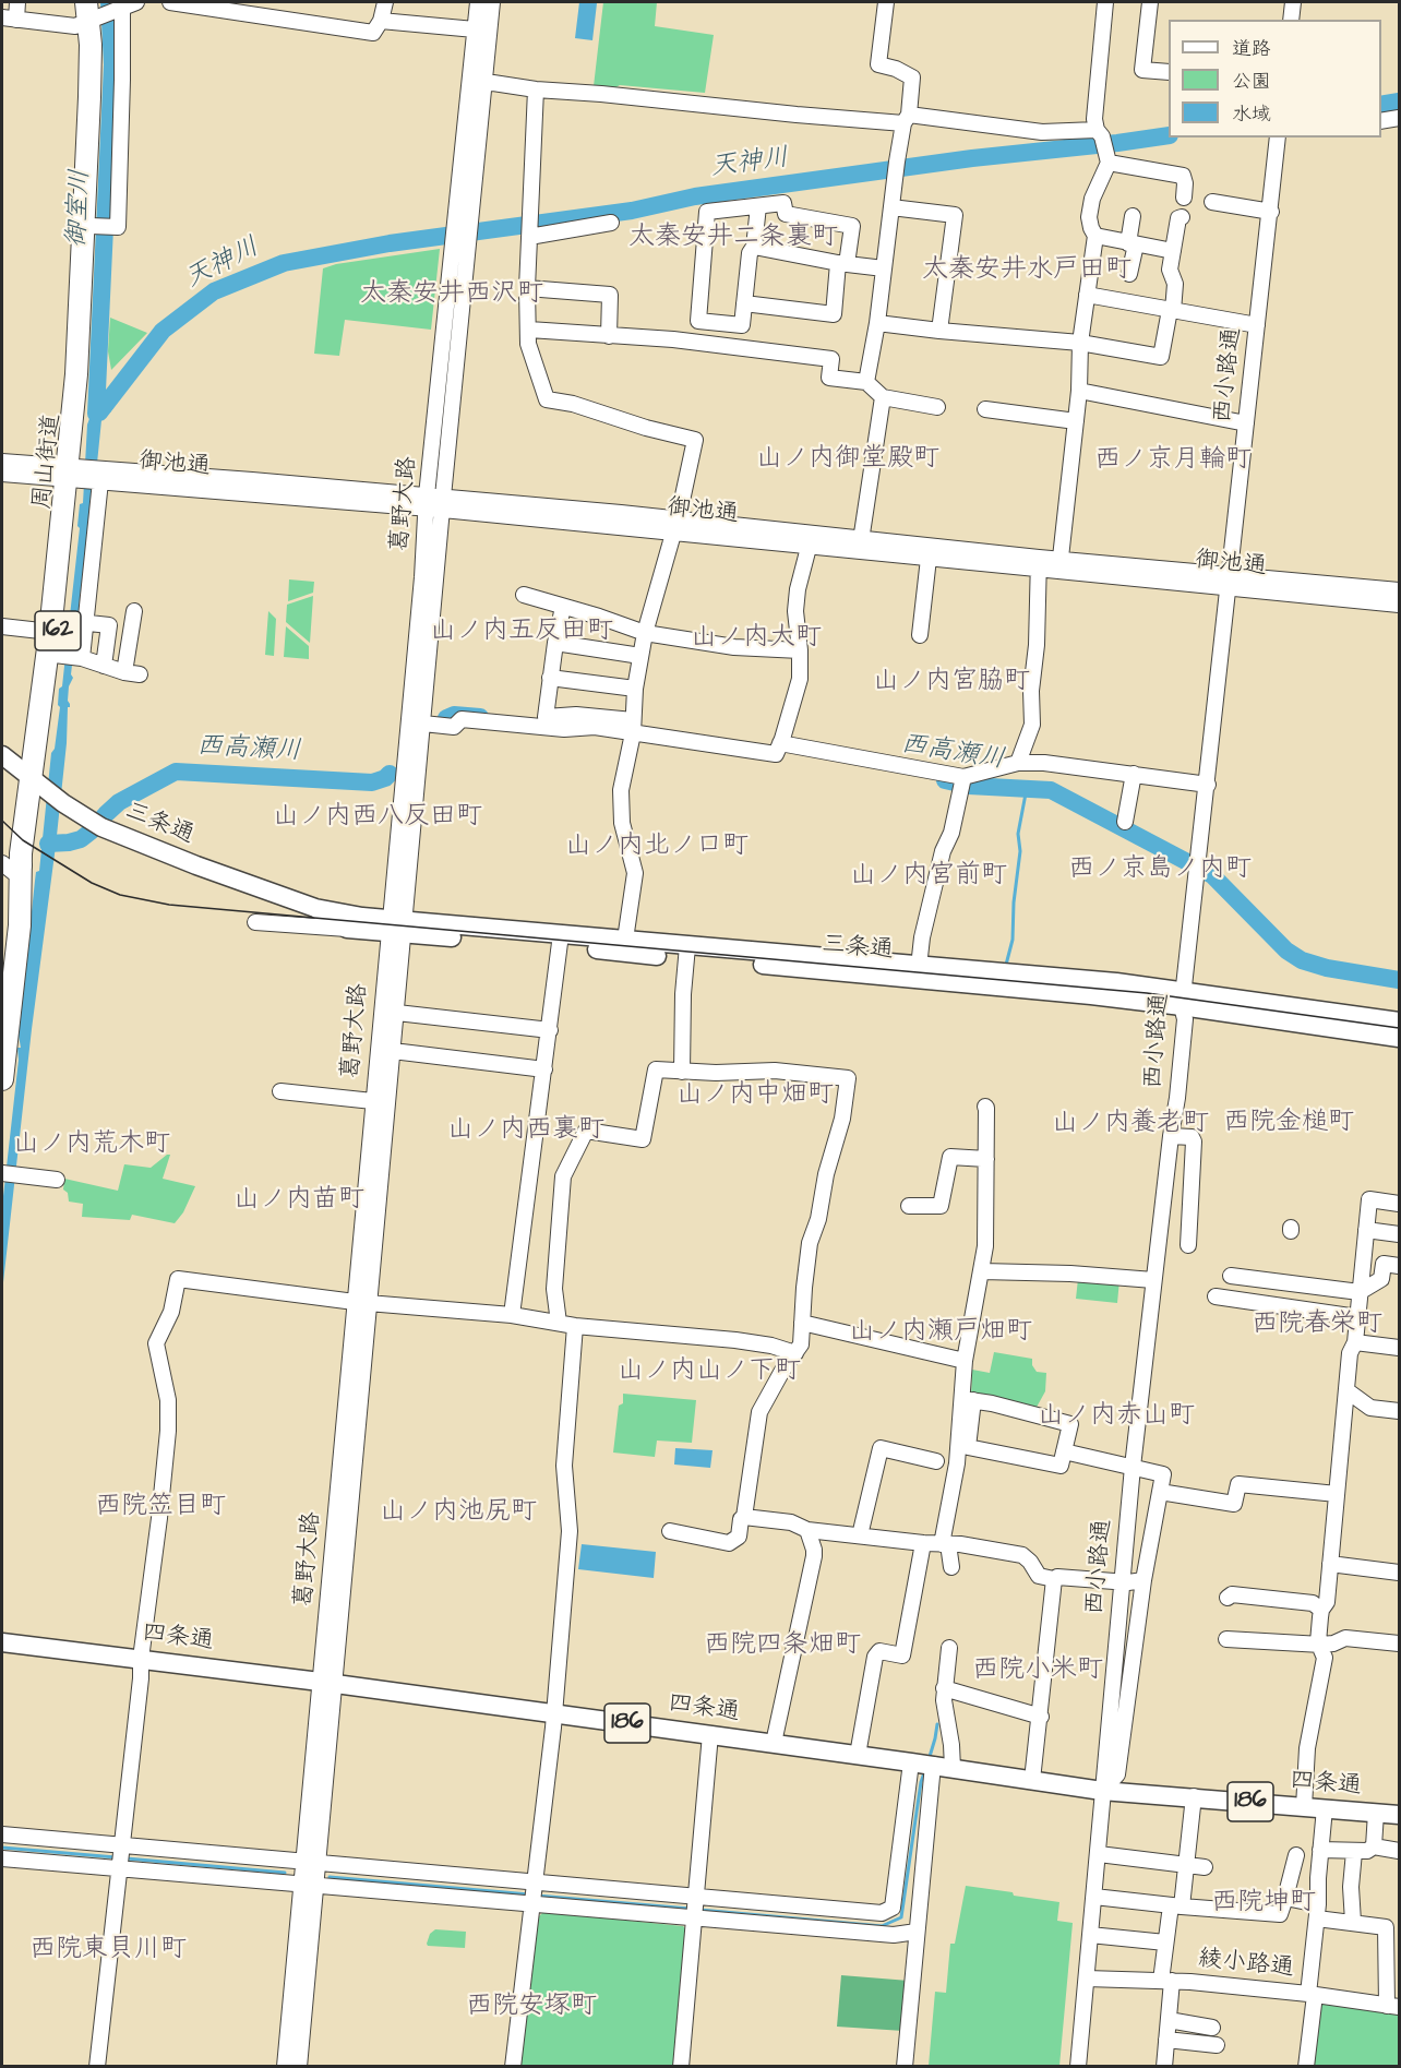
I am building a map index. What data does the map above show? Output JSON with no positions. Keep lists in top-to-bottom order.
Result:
{
  "streets": {
    "highway": ["周山街道", "162"],
    "main road": ["三条通", "四条通", "186"],
    "street": [
      "西小路通",
      "御池通",
      "葛野大路",
      "綾小路通"
    ]
  },
  "crossings": [
    ["西小路通", "御池通"],
    ["西小路通", "三条通"],
    ["西小路通", "四条通"],
    ["西小路通", "綾小路通"],
    ["周山街道", "御池通"],
    ["周山街道", "三条通"],
    ["御池通", "葛野大路"],
    ["葛野大路", "三条通"],
    ["葛野大路", "四条通"]
  ],
  "districts": [
    "太秦安井二条裏町",
    "太秦安井水戸田町",
    "太秦安井西沢町",
    "山ノ内御堂殿町",
    "西ノ京月輪町",
    "山ノ内五反田町",
    "山ノ内大町",
    "山ノ内宮脇町",
    "山ノ内西八反田町",
    "山ノ内北ノ口町",
    "西ノ京島ノ内町",
    "山ノ内宮前町",
    "山ノ内中畑町",
    "西院金槌町",
    "山ノ内養老町",
    "山ノ内西裏町",
    "山ノ内荒木町",
    "山ノ内苗町",
    "西院春栄町",
    "山ノ内瀬戸畑町",
    "山ノ内山ノ下町",
    "山ノ内赤山町",
    "西院笠目町",
    "山ノ内池尻町",
    "西院四条畑町",
    "西院小米町",
    "西院坤町",
    "西院東貝川町",
    "西院安塚町"
  ],
  "water": ["天神川", "御室川", "西高瀬川"],
  "legend": ["道路", "公園", "水域"]
}
